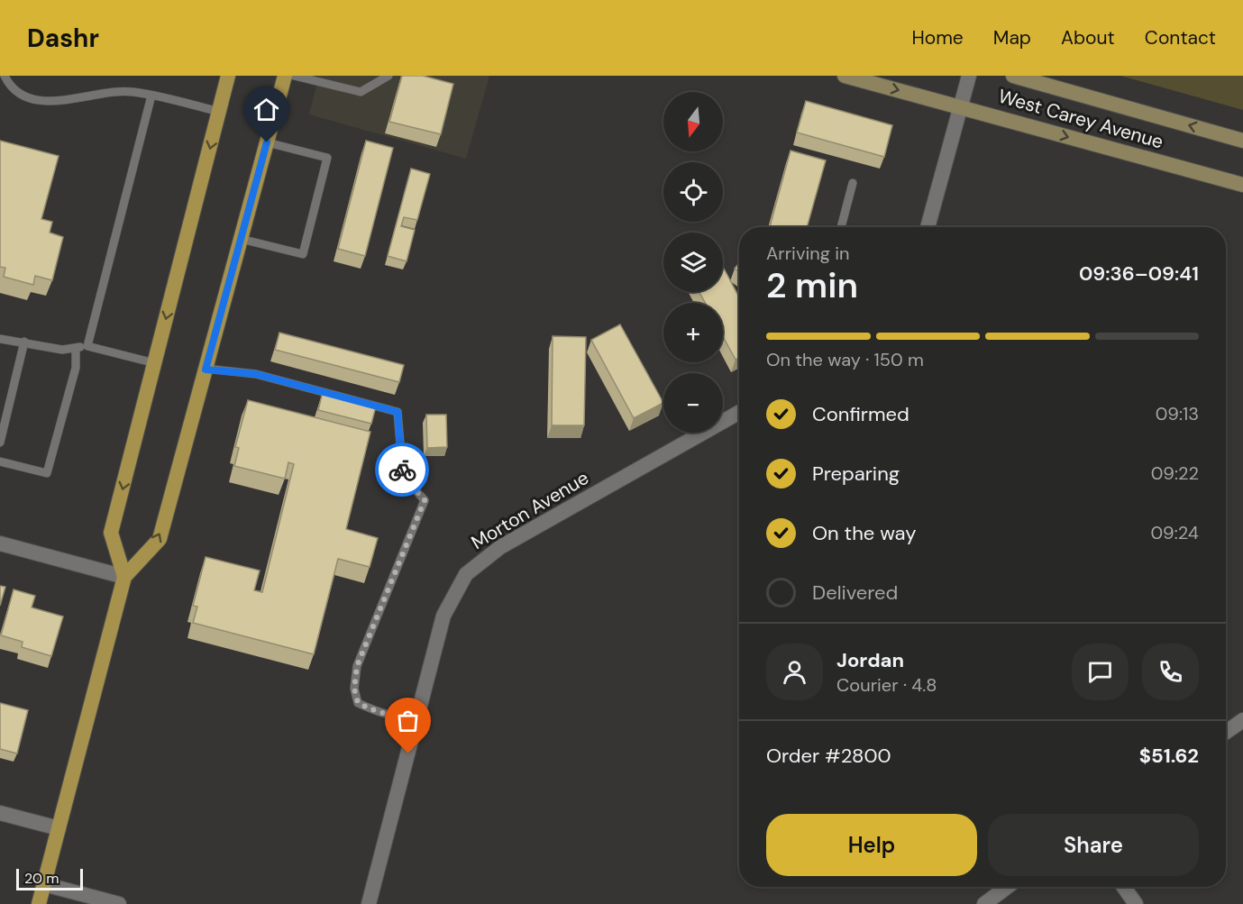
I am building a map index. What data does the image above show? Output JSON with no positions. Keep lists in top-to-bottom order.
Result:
{
  "streets": {
    "main road": ["West Carey Avenue"],
    "street": ["Morton Avenue"]
  },
  "scale_bar": "20 m",
  "north": "bottom",
  "page": {
    "header": "Dashr",
    "nav": [
      "Home",
      "Map",
      "About",
      "Contact"
    ],
    "map_buttons": ["+", "−"],
    "heading": ["2 min", "Arriving in", "09:36–09:41"],
    "panel": [
      "Jordan",
      "Courier · 4.8",
      "Order #2800",
      "$51.62"
    ],
    "bar": "On the way · 150 m",
    "list": [
      ["Confirmed", "09:13"],
      ["Preparing", "09:22"],
      ["On the way", "09:24"],
      "Delivered"
    ],
    "buttons": ["Help", "Share"],
    "scale": "20 m"
  }
}
